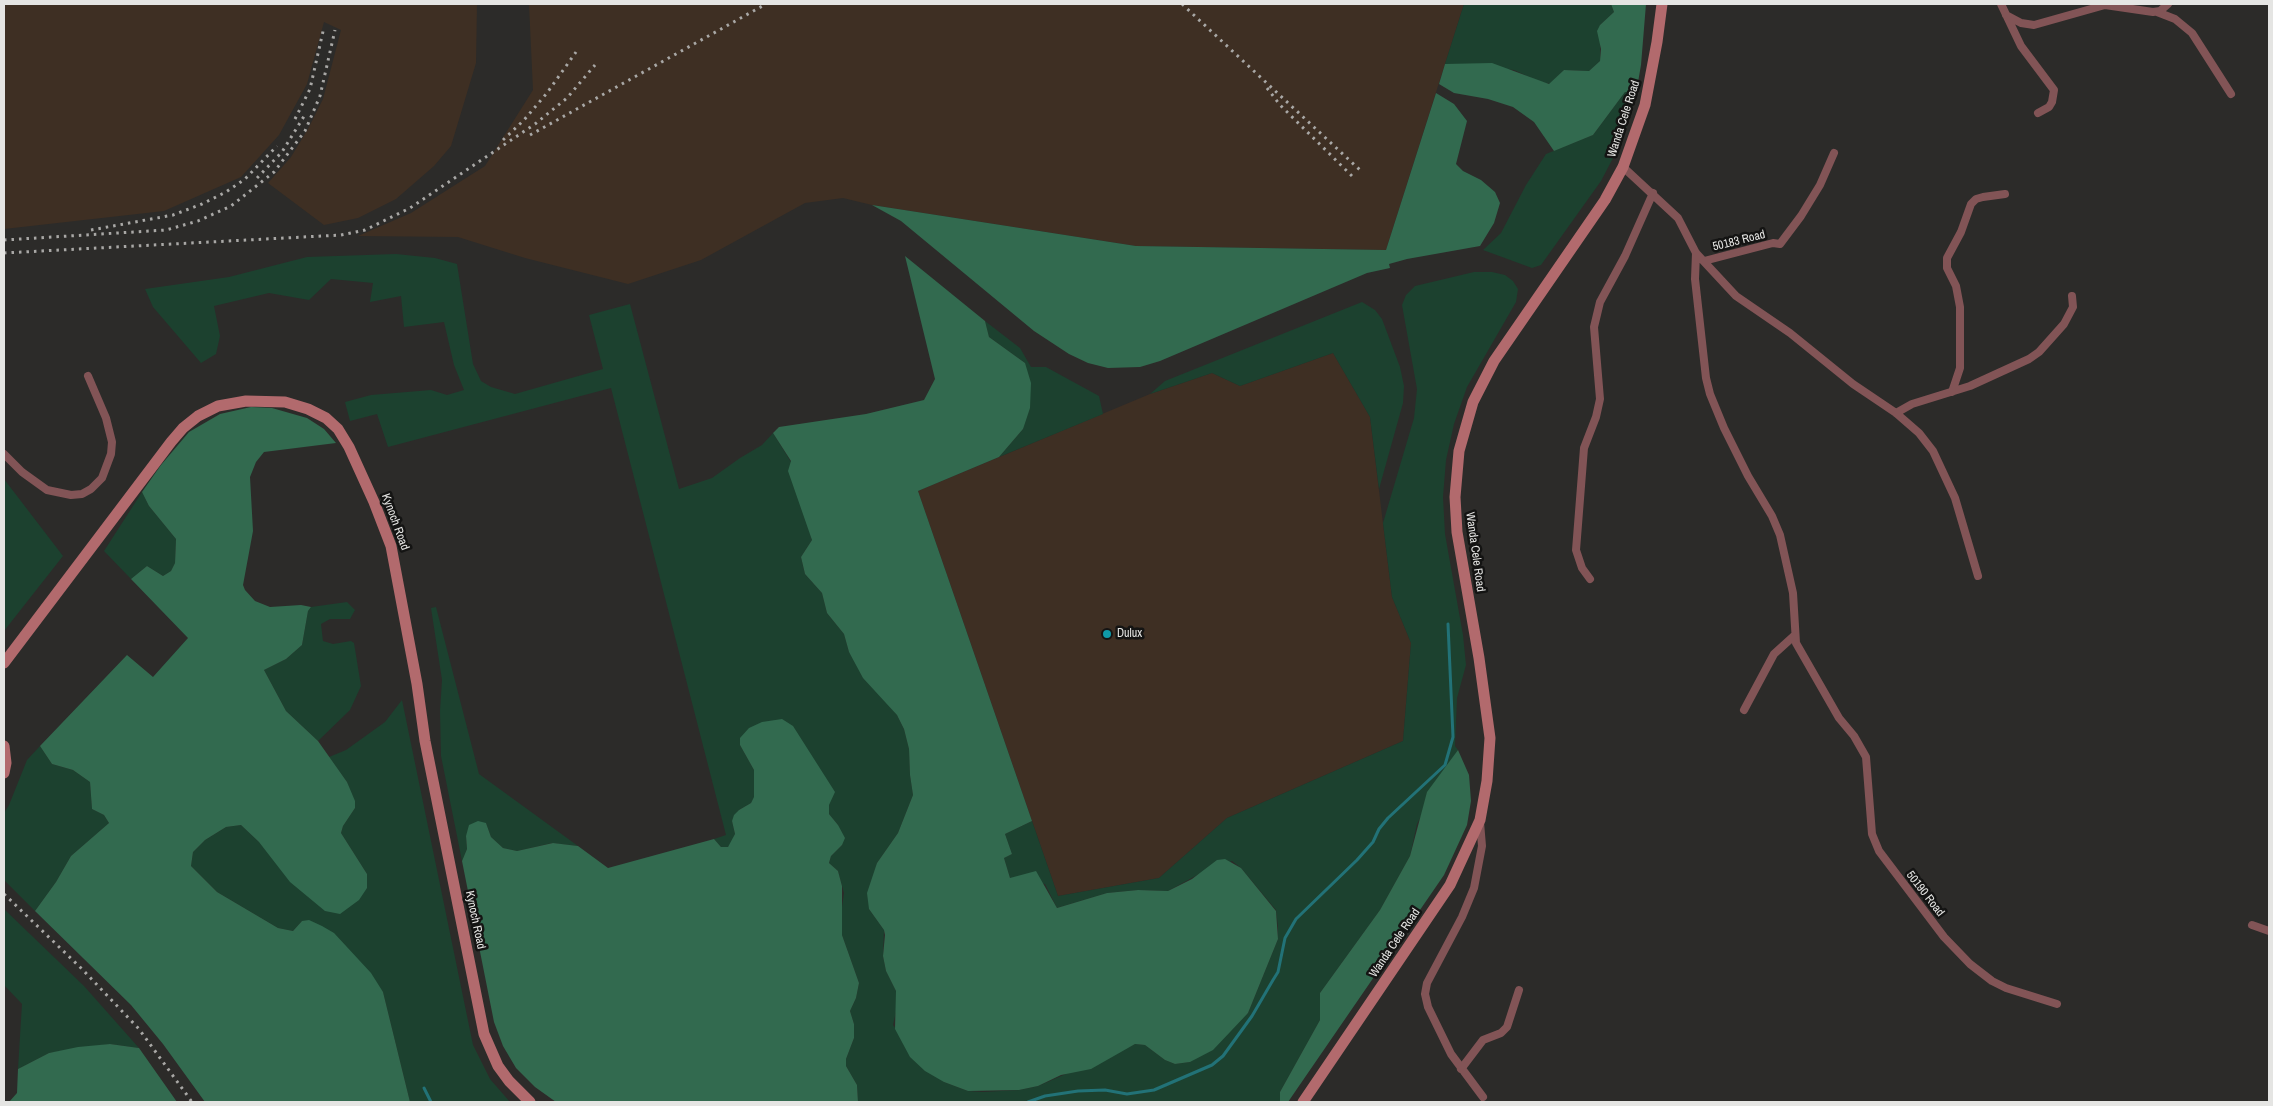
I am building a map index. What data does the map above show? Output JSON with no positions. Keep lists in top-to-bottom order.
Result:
{
  "streets": {
    "street": [
      "Wanda Cele Road",
      "50183 Road",
      "Kynoch Road",
      "50190 Road"
    ]
  },
  "places": ["Dulux"]
}
